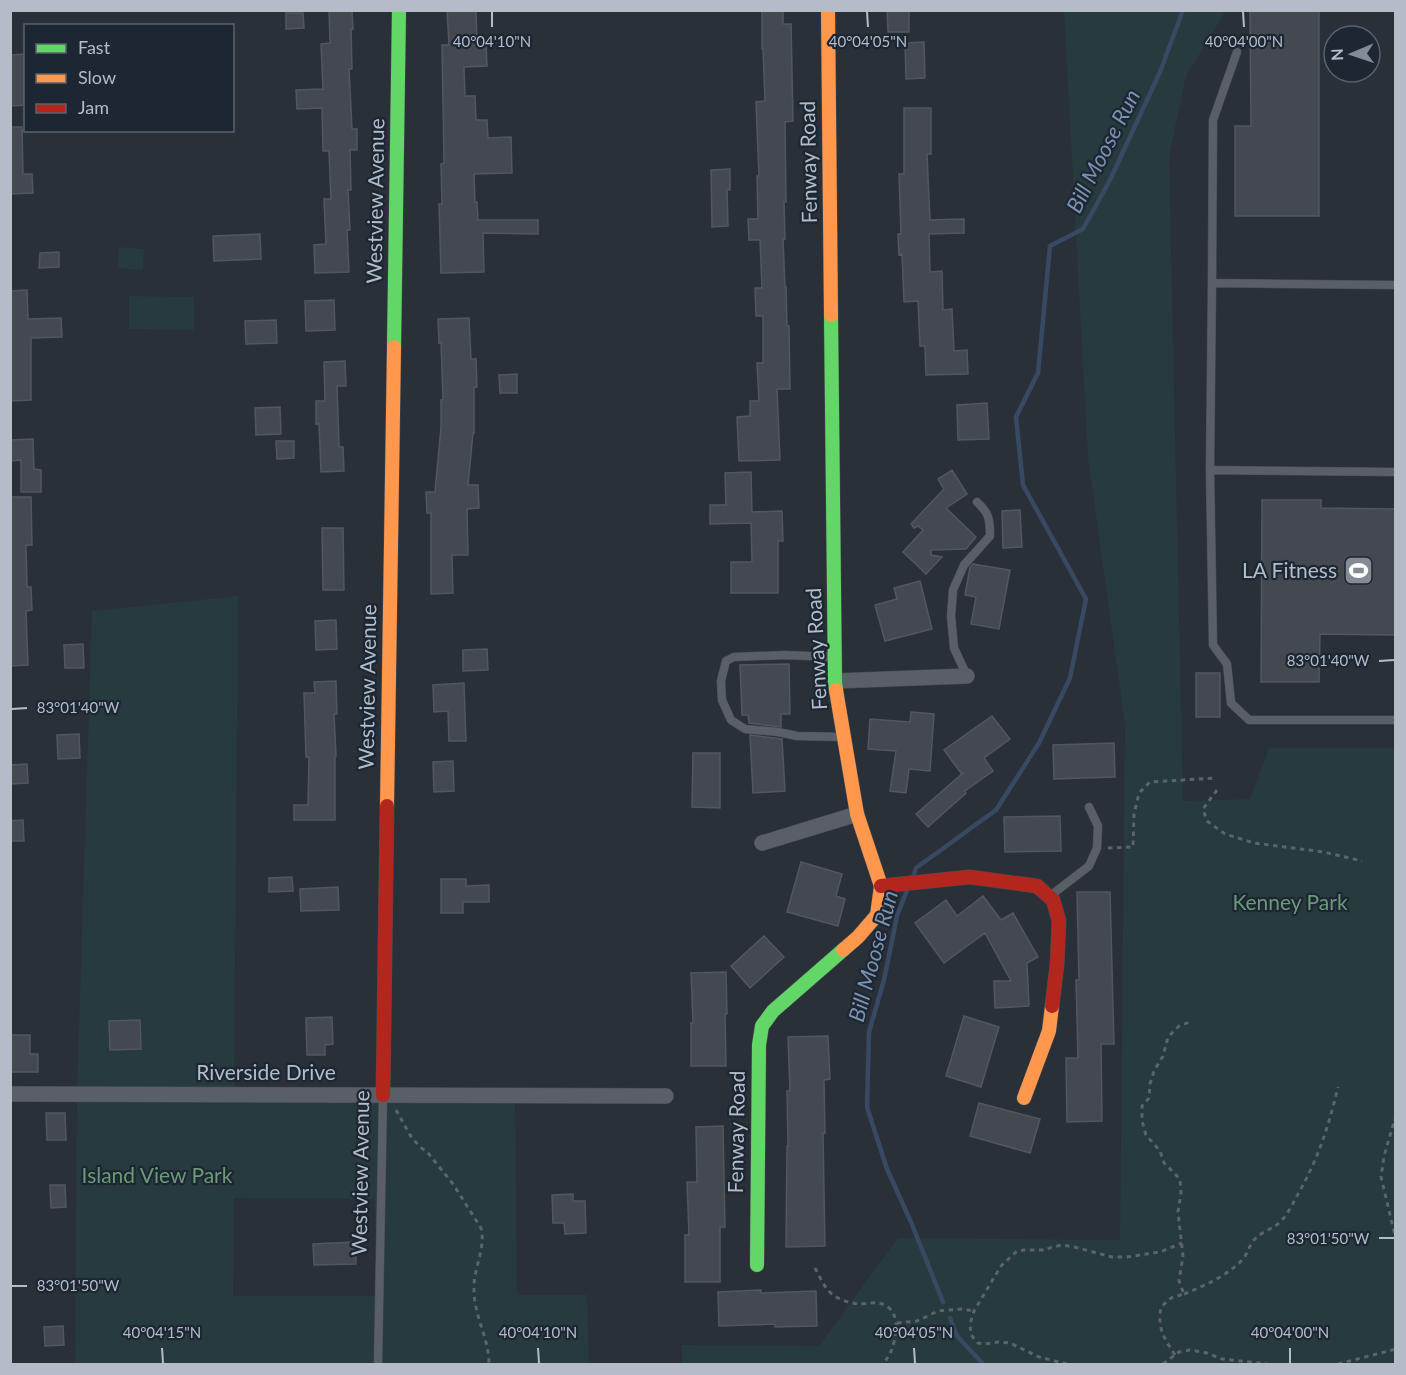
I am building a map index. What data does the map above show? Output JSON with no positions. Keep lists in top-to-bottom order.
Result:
{
  "streets": {
    "street": ["Fenway Road", "Westview Avenue", "Riverside Drive"]
  },
  "crossings": [
    ["Westview Avenue", "Riverside Drive"]
  ],
  "water": ["Bill Moose Run"],
  "parks": ["Kenney Park", "Island View Park"],
  "places": {
    "sports": ["LA Fitness"]
  },
  "legend": ["Fast", "Slow", "Jam"],
  "north": "left",
  "coordinates": [
    "40°04'10\"N",
    "40°04'05\"N",
    "40°04'00\"N",
    "83°01'40\"W",
    "83°01'50\"W",
    "40°04'15\"N"
  ]
}
